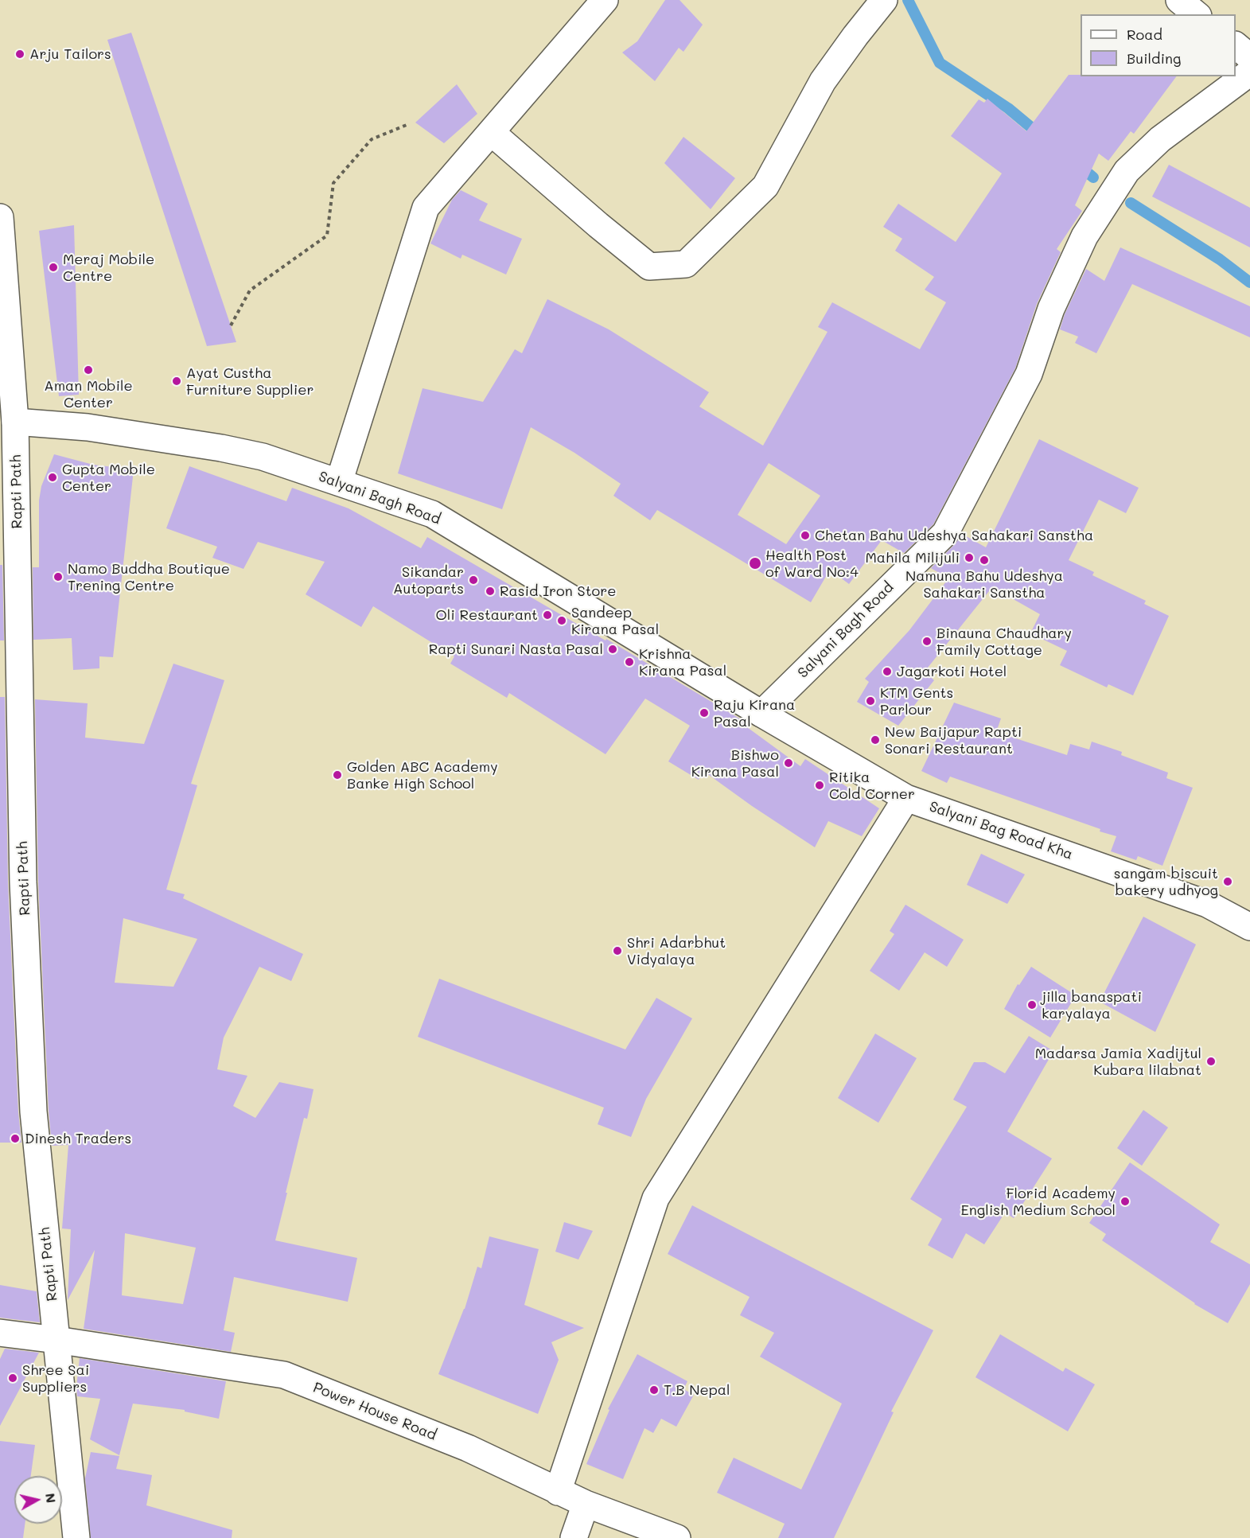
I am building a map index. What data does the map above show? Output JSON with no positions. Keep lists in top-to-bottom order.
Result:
{
  "streets": {
    "street": [
      "Rapti Path",
      "Salyani Bagh Road",
      "Salyani Bag Road Kha",
      "Power House Road"
    ]
  },
  "crossings": [
    ["Rapti Path", "Salyani Bagh Road"],
    ["Rapti Path", "Power House Road"],
    ["Salyani Bagh Road", "Salyani Bag Road Kha"]
  ],
  "places": [
    "Arju Tailors",
    "Meraj Mobile Centre",
    "Aman Mobile Center",
    "Ayat Custha Furniture Supplier",
    "Gupta Mobile Center",
    "Chetan Bahu Udeshya Sahakari Sanstha",
    "Mahila Milijuli",
    "Namuna Bahu Udeshya Sahakari Sanstha",
    "Health Post of Ward No:4",
    "Namo Buddha Boutique Trening Centre",
    "Sikandar Autoparts",
    "Rasid Iron Store",
    "Oli Restaurant",
    "Sandeep Kirana Pasal",
    "Binauna Chaudhary Family Cottage",
    "Rapti Sunari Nasta Pasal",
    "Krishna Kirana Pasal",
    "Jagarkoti Hotel",
    "KTM Gents Parlour",
    "Raju Kirana Pasal",
    "New Baijapur Rapti Sonari Restaurant",
    "Bishwo Kirana Pasal",
    "Golden ABC Academy Banke High School",
    "Ritika Cold Corner",
    "sangam biscuit bakery udhyog",
    "Shri Adarbhut Vidyalaya",
    "jilla banaspati karyalaya",
    "Madarsa Jamia Xadijtul Kubara lilabnat",
    "Dinesh Traders",
    "Florid Academy English Medium School",
    "Shree Sai Suppliers",
    "T.B Nepal"
  ],
  "legend": ["Road", "Building"],
  "north": "right"
}
